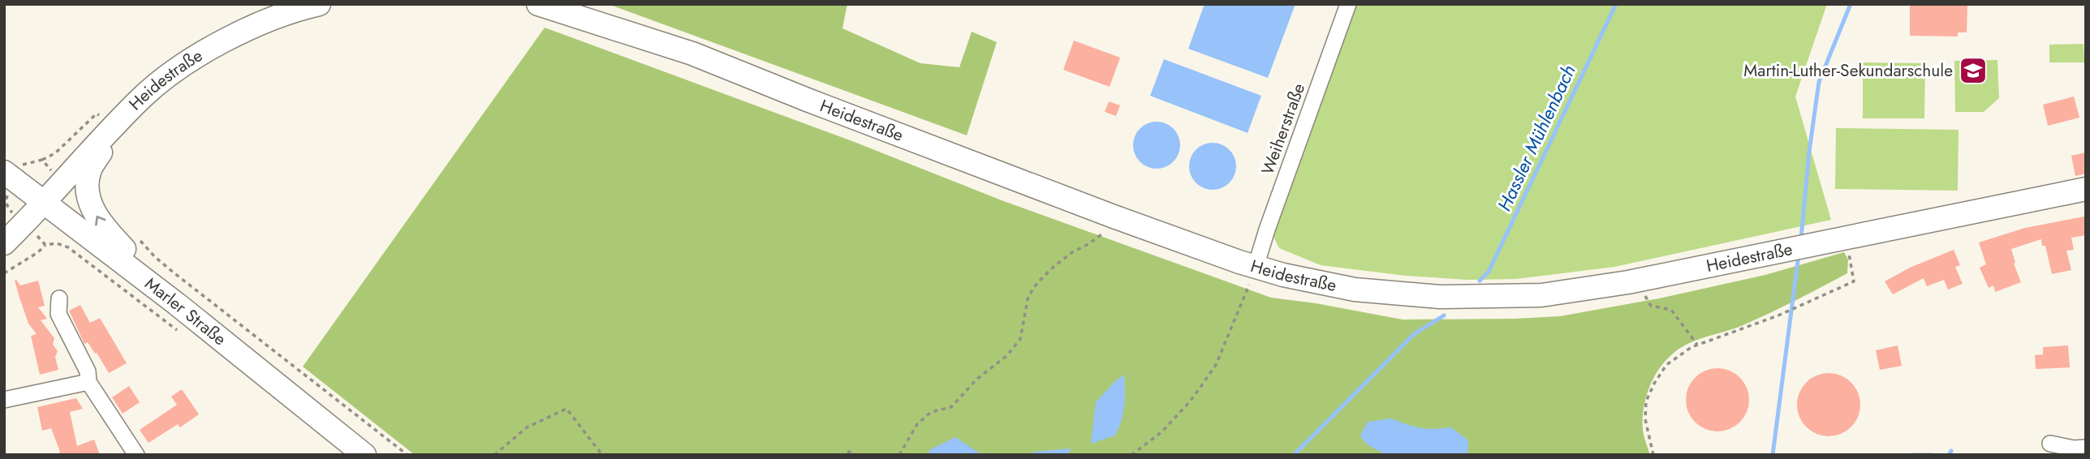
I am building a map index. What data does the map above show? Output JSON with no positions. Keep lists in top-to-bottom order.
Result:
{
  "streets": {
    "main road": ["Heidestraße", "Marler Straße"],
    "street": ["Weiherstraße"]
  },
  "crossings": [
    ["Heidestraße", "Weiherstraße"],
    ["Heidestraße", "Marler Straße"]
  ],
  "water": ["Hassler Mühlenbach"],
  "places": {
    "school or university": ["Martin-Luther-Sekundarschule"]
  }
}
